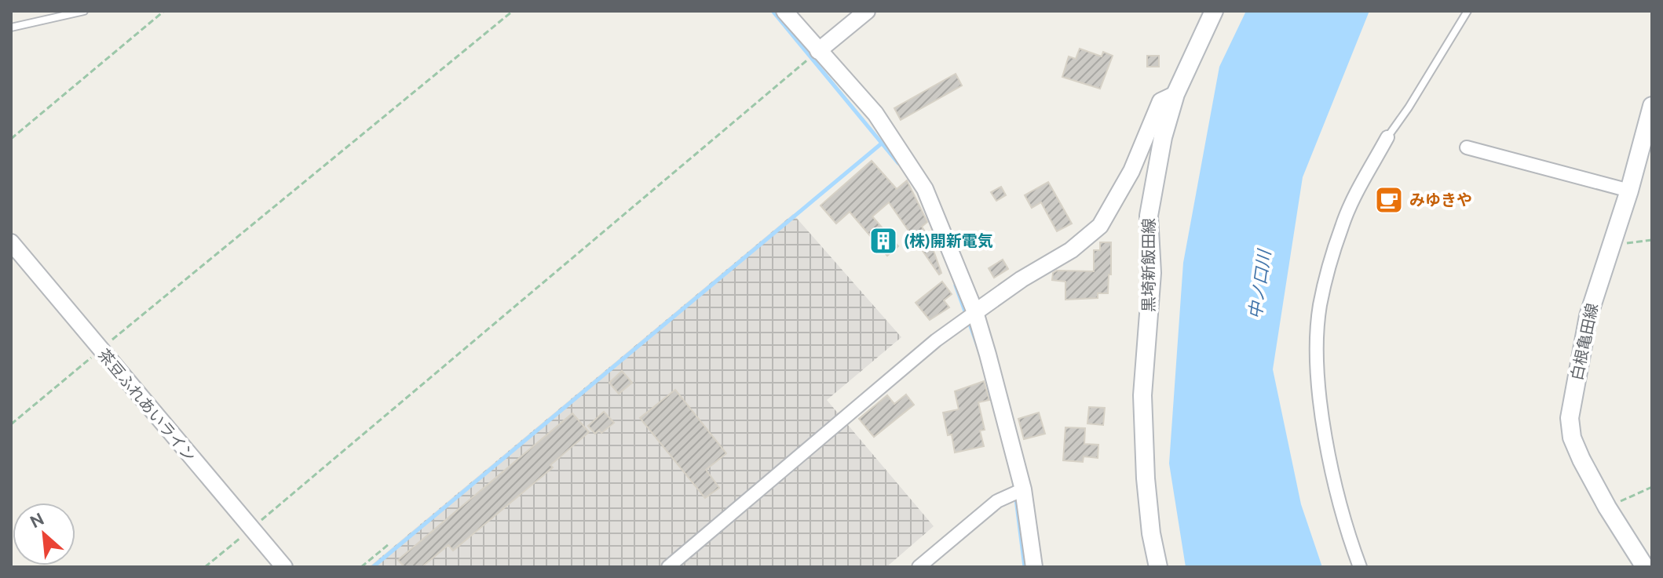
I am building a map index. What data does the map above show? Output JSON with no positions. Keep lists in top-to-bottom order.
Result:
{
  "streets": {
    "main road": ["黒埼新飯田線", "白根亀田線"],
    "street": ["茶豆ふれあいライン"]
  },
  "water": ["中ノ口川"],
  "places": {
    "cafe": ["みゆきや"],
    "building": ["(株)開新電気"]
  },
  "north": "top left"
}
